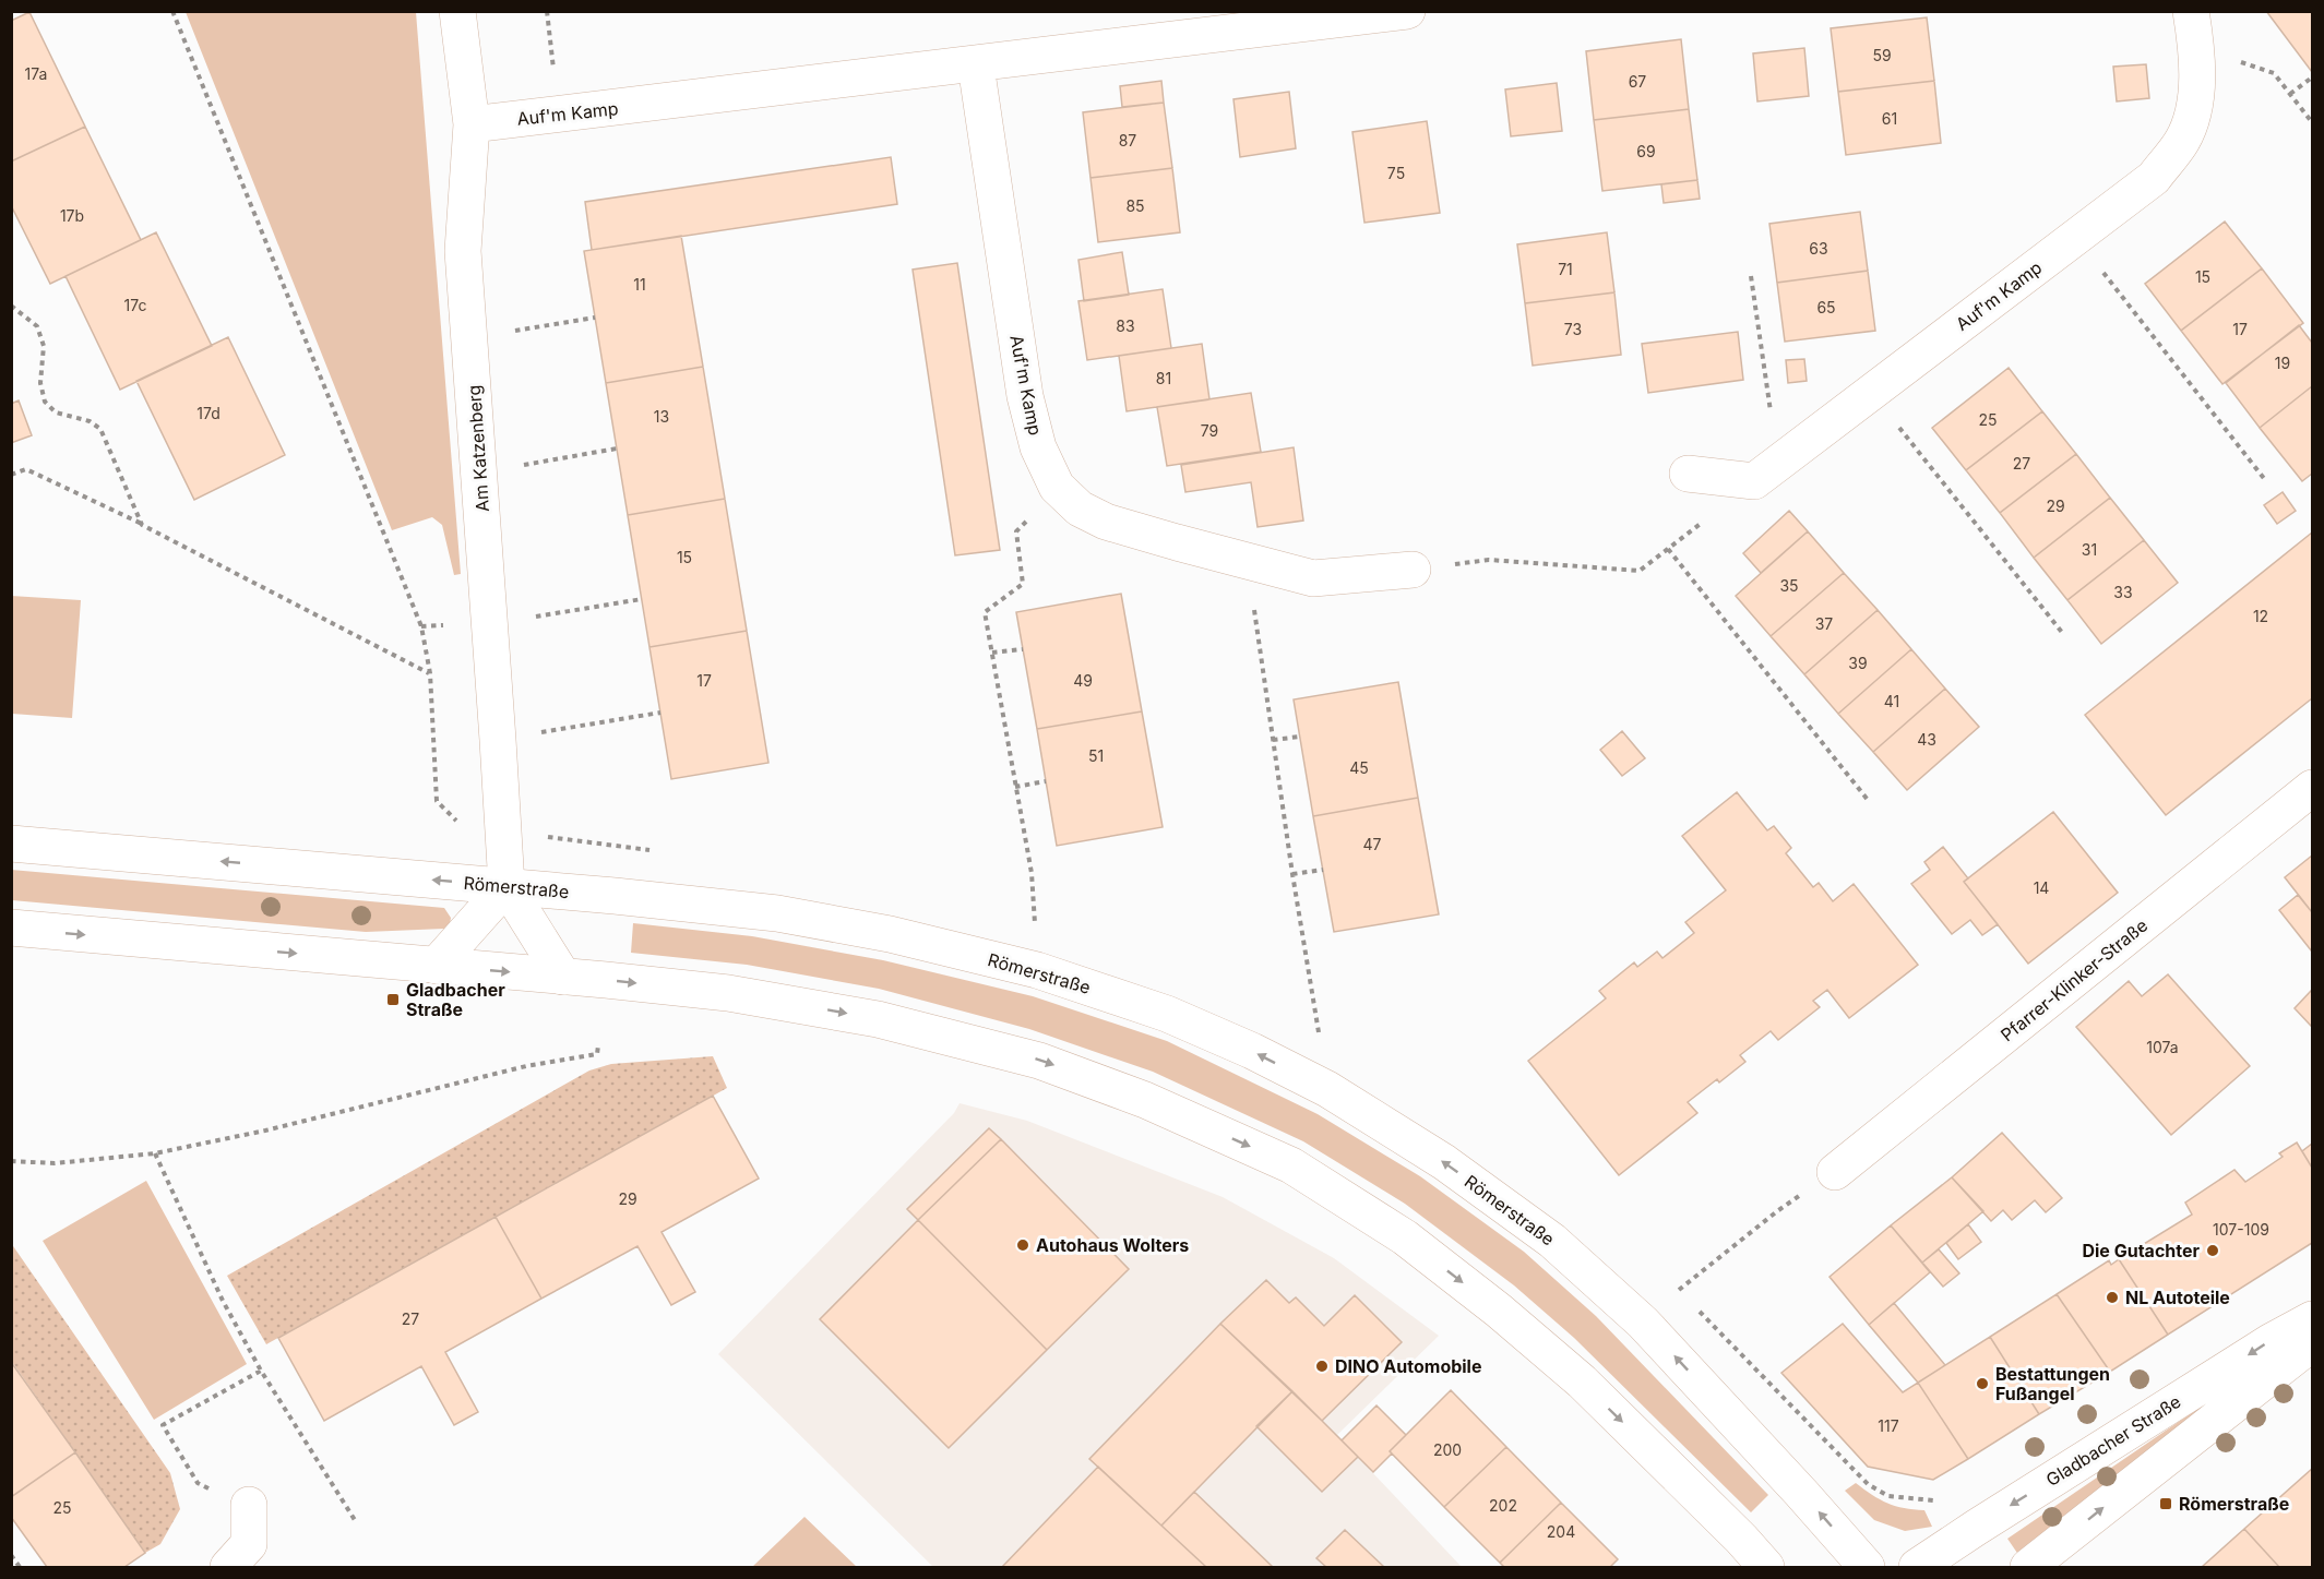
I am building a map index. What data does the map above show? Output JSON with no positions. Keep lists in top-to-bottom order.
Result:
{
  "streets": {
    "main road": [
      "Auf'm Kamp",
      "Am Katzenberg",
      "Römerstraße",
      "Pfarrer-Klinker-Straße",
      "Gladbacher Straße"
    ]
  },
  "crossings": [
    ["Auf'm Kamp", "Am Katzenberg"],
    ["Am Katzenberg", "Römerstraße"]
  ],
  "places": {
    "transit": ["Gladbacher Straße", "Römerstraße"],
    "other": [
      "Autohaus Wolters",
      "Die Gutachter",
      "NL Autoteile",
      "DINO Automobile",
      "Bestattungen Fußangel"
    ]
  },
  "house_numbers": [
    "59",
    "17a",
    "67",
    "61",
    "87",
    "69",
    "75",
    "85",
    "17b",
    "63",
    "71",
    "15",
    "11",
    "17c",
    "65",
    "83",
    "73",
    "17",
    "19",
    "81",
    "17d",
    "13",
    "25",
    "79",
    "27",
    "29",
    "31",
    "15",
    "35",
    "33",
    "12",
    "37",
    "39",
    "17",
    "49",
    "41",
    "43",
    "51",
    "45",
    "47",
    "14",
    "107a",
    "29",
    "107-109",
    "27",
    "117",
    "200",
    "202",
    "25",
    "204"
  ]
}
